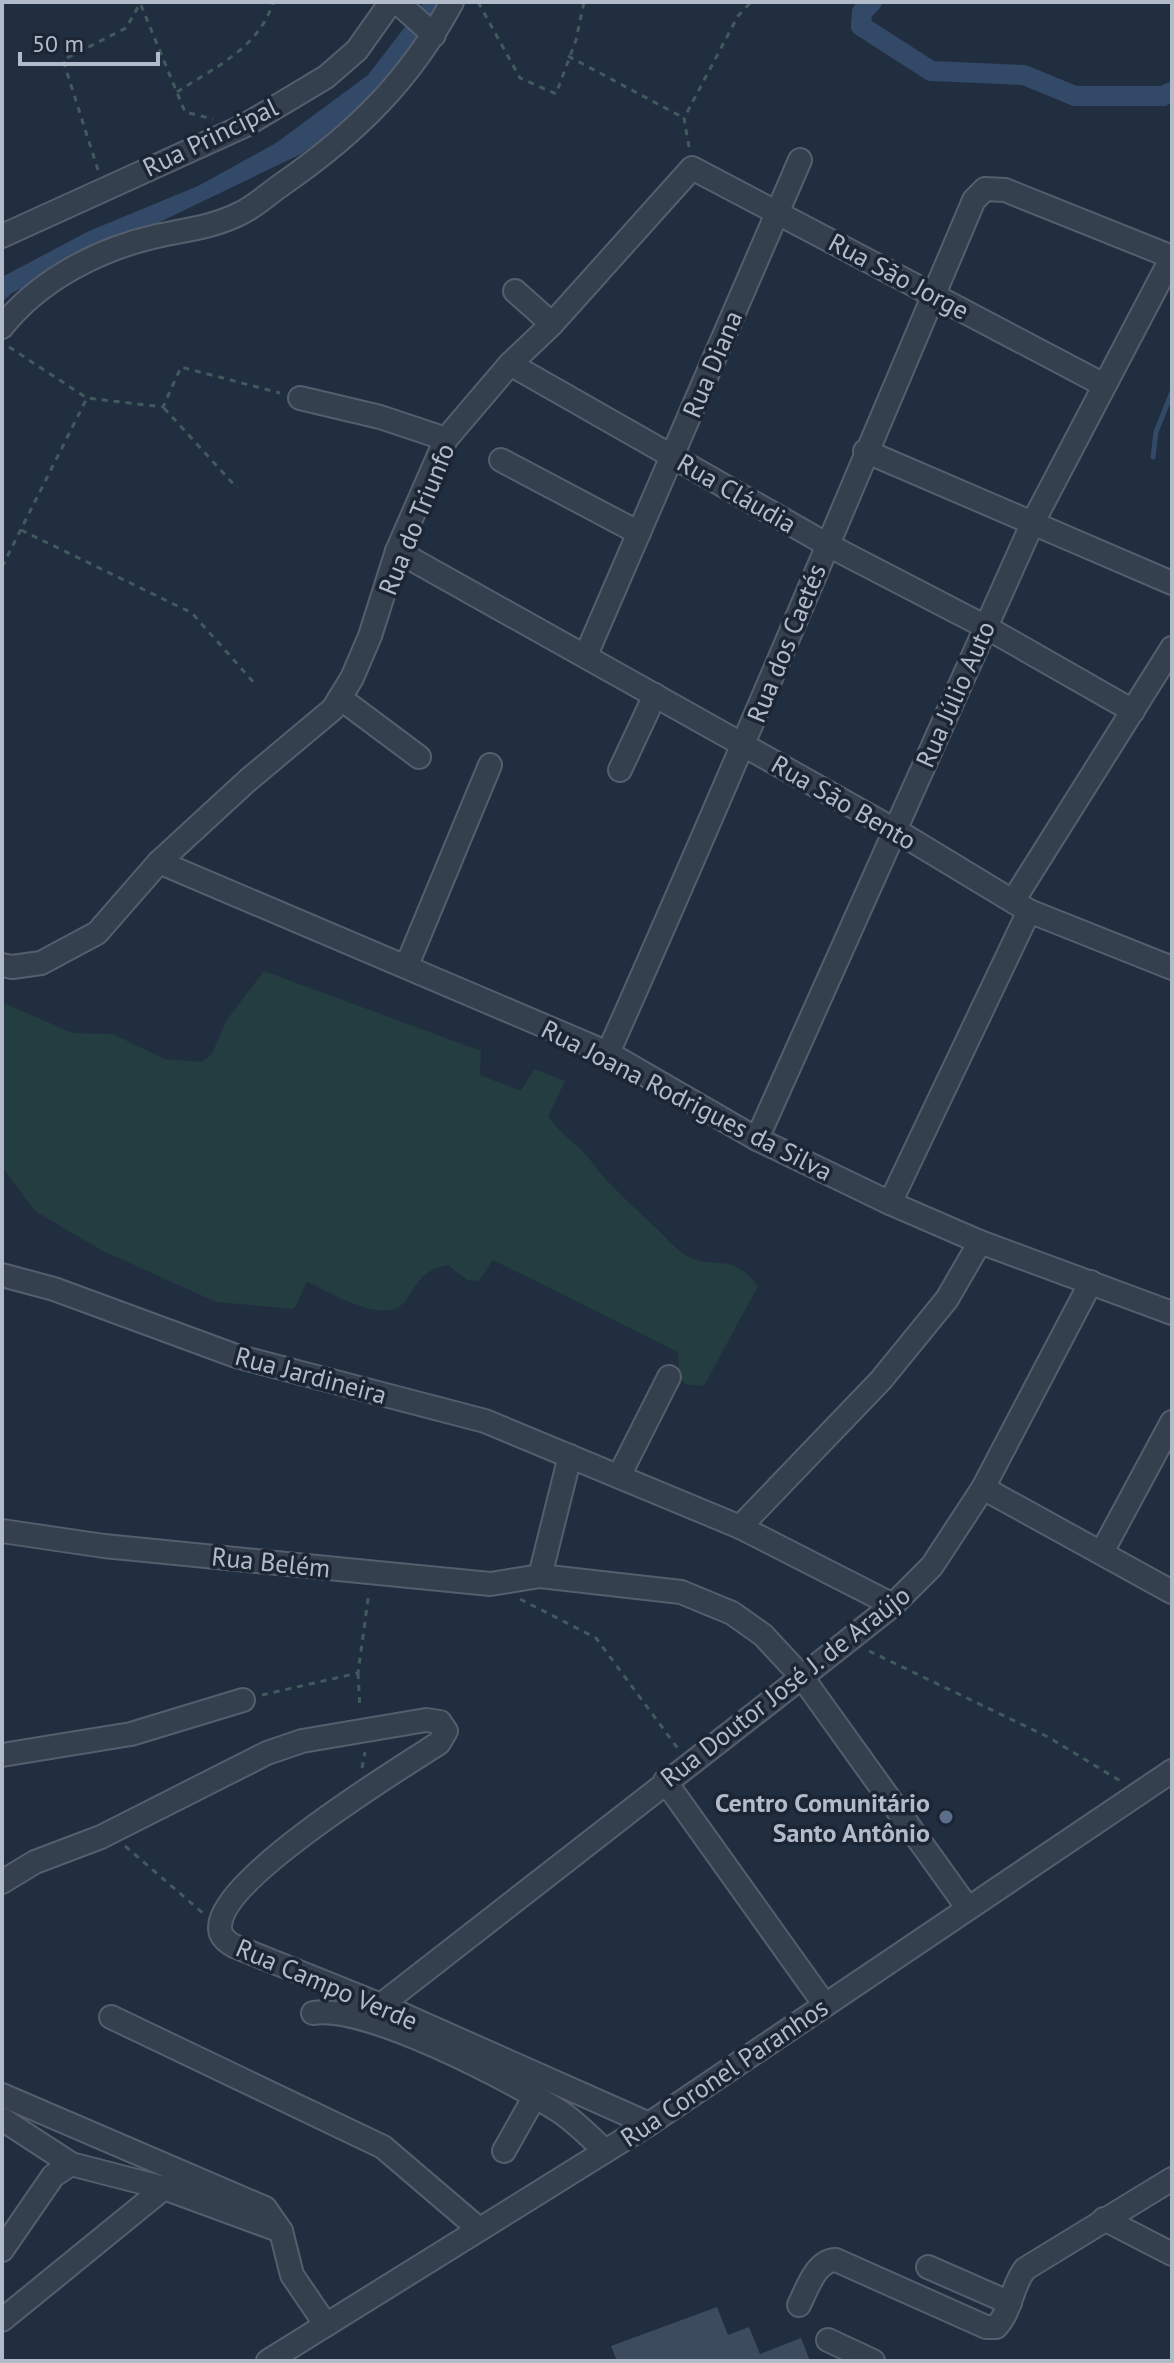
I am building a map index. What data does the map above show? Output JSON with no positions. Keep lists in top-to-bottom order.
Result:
{
  "streets": {
    "street": [
      "Rua Principal",
      "Rua São Jorge",
      "Rua Diana",
      "Rua Cláudia",
      "Rua do Triunfo",
      "Rua dos Caetés",
      "Rua Júlio Auto",
      "Rua São Bento",
      "Rua Joana Rodrigues da Silva",
      "Rua Jardineira",
      "Rua Belém",
      "Rua Doutor José J. de Araújo",
      "Rua Campo Verde",
      "Rua Coronel Paranhos"
    ]
  },
  "crossings": [
    ["Rua São Jorge", "Rua Diana"],
    ["Rua São Jorge", "Rua do Triunfo"],
    ["Rua São Jorge", "Rua dos Caetés"],
    ["Rua São Jorge", "Rua Júlio Auto"],
    ["Rua Diana", "Rua Cláudia"],
    ["Rua Diana", "Rua São Bento"],
    ["Rua Cláudia", "Rua do Triunfo"],
    ["Rua Cláudia", "Rua dos Caetés"],
    ["Rua Cláudia", "Rua Júlio Auto"],
    ["Rua do Triunfo", "Rua São Bento"],
    ["Rua do Triunfo", "Rua Joana Rodrigues da Silva"],
    ["Rua dos Caetés", "Rua Júlio Auto"],
    ["Rua dos Caetés", "Rua São Bento"],
    ["Rua dos Caetés", "Rua Joana Rodrigues da Silva"],
    ["Rua Júlio Auto", "Rua São Bento"],
    ["Rua Júlio Auto", "Rua Joana Rodrigues da Silva"],
    ["Rua Joana Rodrigues da Silva", "Rua Doutor José J. de Araújo"],
    ["Rua Jardineira", "Rua Doutor José J. de Araújo"],
    ["Rua Belém", "Rua Doutor José J. de Araújo"],
    ["Rua Belém", "Rua Coronel Paranhos"],
    ["Rua Doutor José J. de Araújo", "Rua Campo Verde"],
    ["Rua Campo Verde", "Rua Coronel Paranhos"]
  ],
  "places": ["Centro Comunitário Santo Antônio"],
  "scale_bar": "50 m"
}
